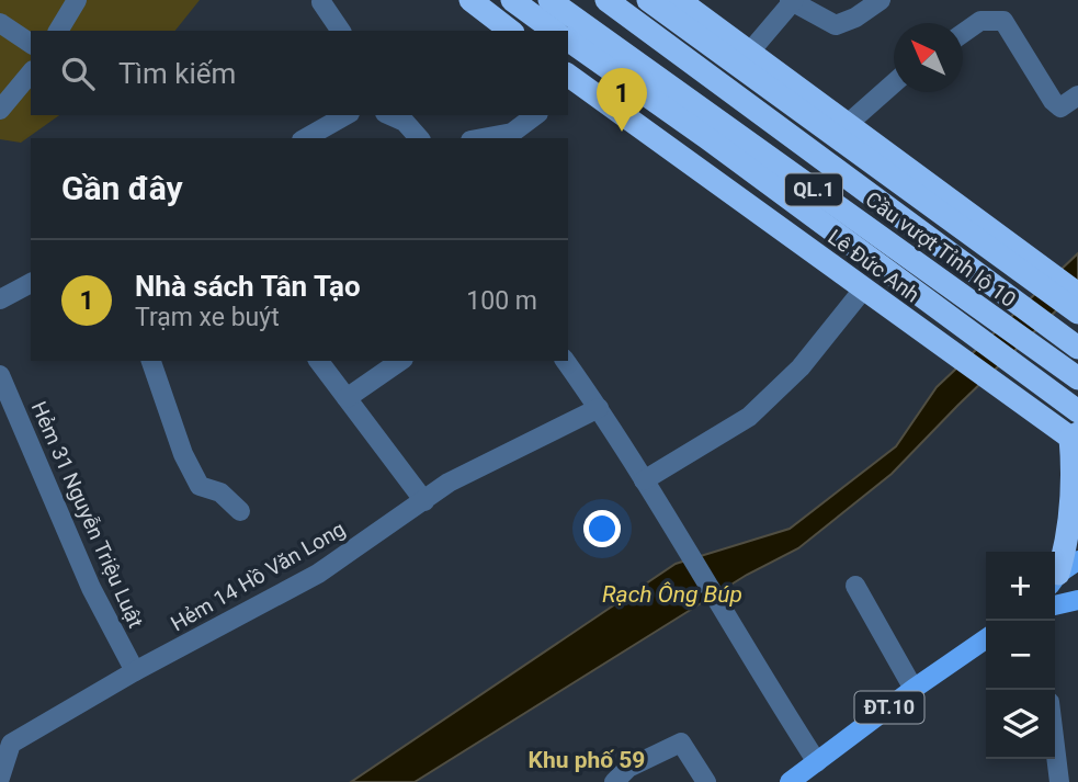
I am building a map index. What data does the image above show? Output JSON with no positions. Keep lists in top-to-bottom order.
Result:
{
  "streets": {
    "highway": ["QL.1", "Cầu vượt Tỉnh lộ 10", "Lê Đức Anh"],
    "main road": ["ĐT.10"],
    "street": ["Hẻm 31 Nguyễn Triệu Luật", "Hẻm 14 Hồ Văn Long"]
  },
  "crossings": [
    ["Hẻm 31 Nguyễn Triệu Luật", "Hẻm 14 Hồ Văn Long"]
  ],
  "districts": ["Khu phố 59"],
  "water": ["Rạch Ông Búp"],
  "north": "top left",
  "page": {
    "search": "Tìm kiếm",
    "pins": "1",
    "heading": "Gần đây",
    "list": [
      {
        "mark": "1",
        "name": "Nhà sách Tân Tạo",
        "note": "Trạm xe buýt",
        "value": "100 m"
      }
    ],
    "map_buttons": ["+", "−"]
  }
}
